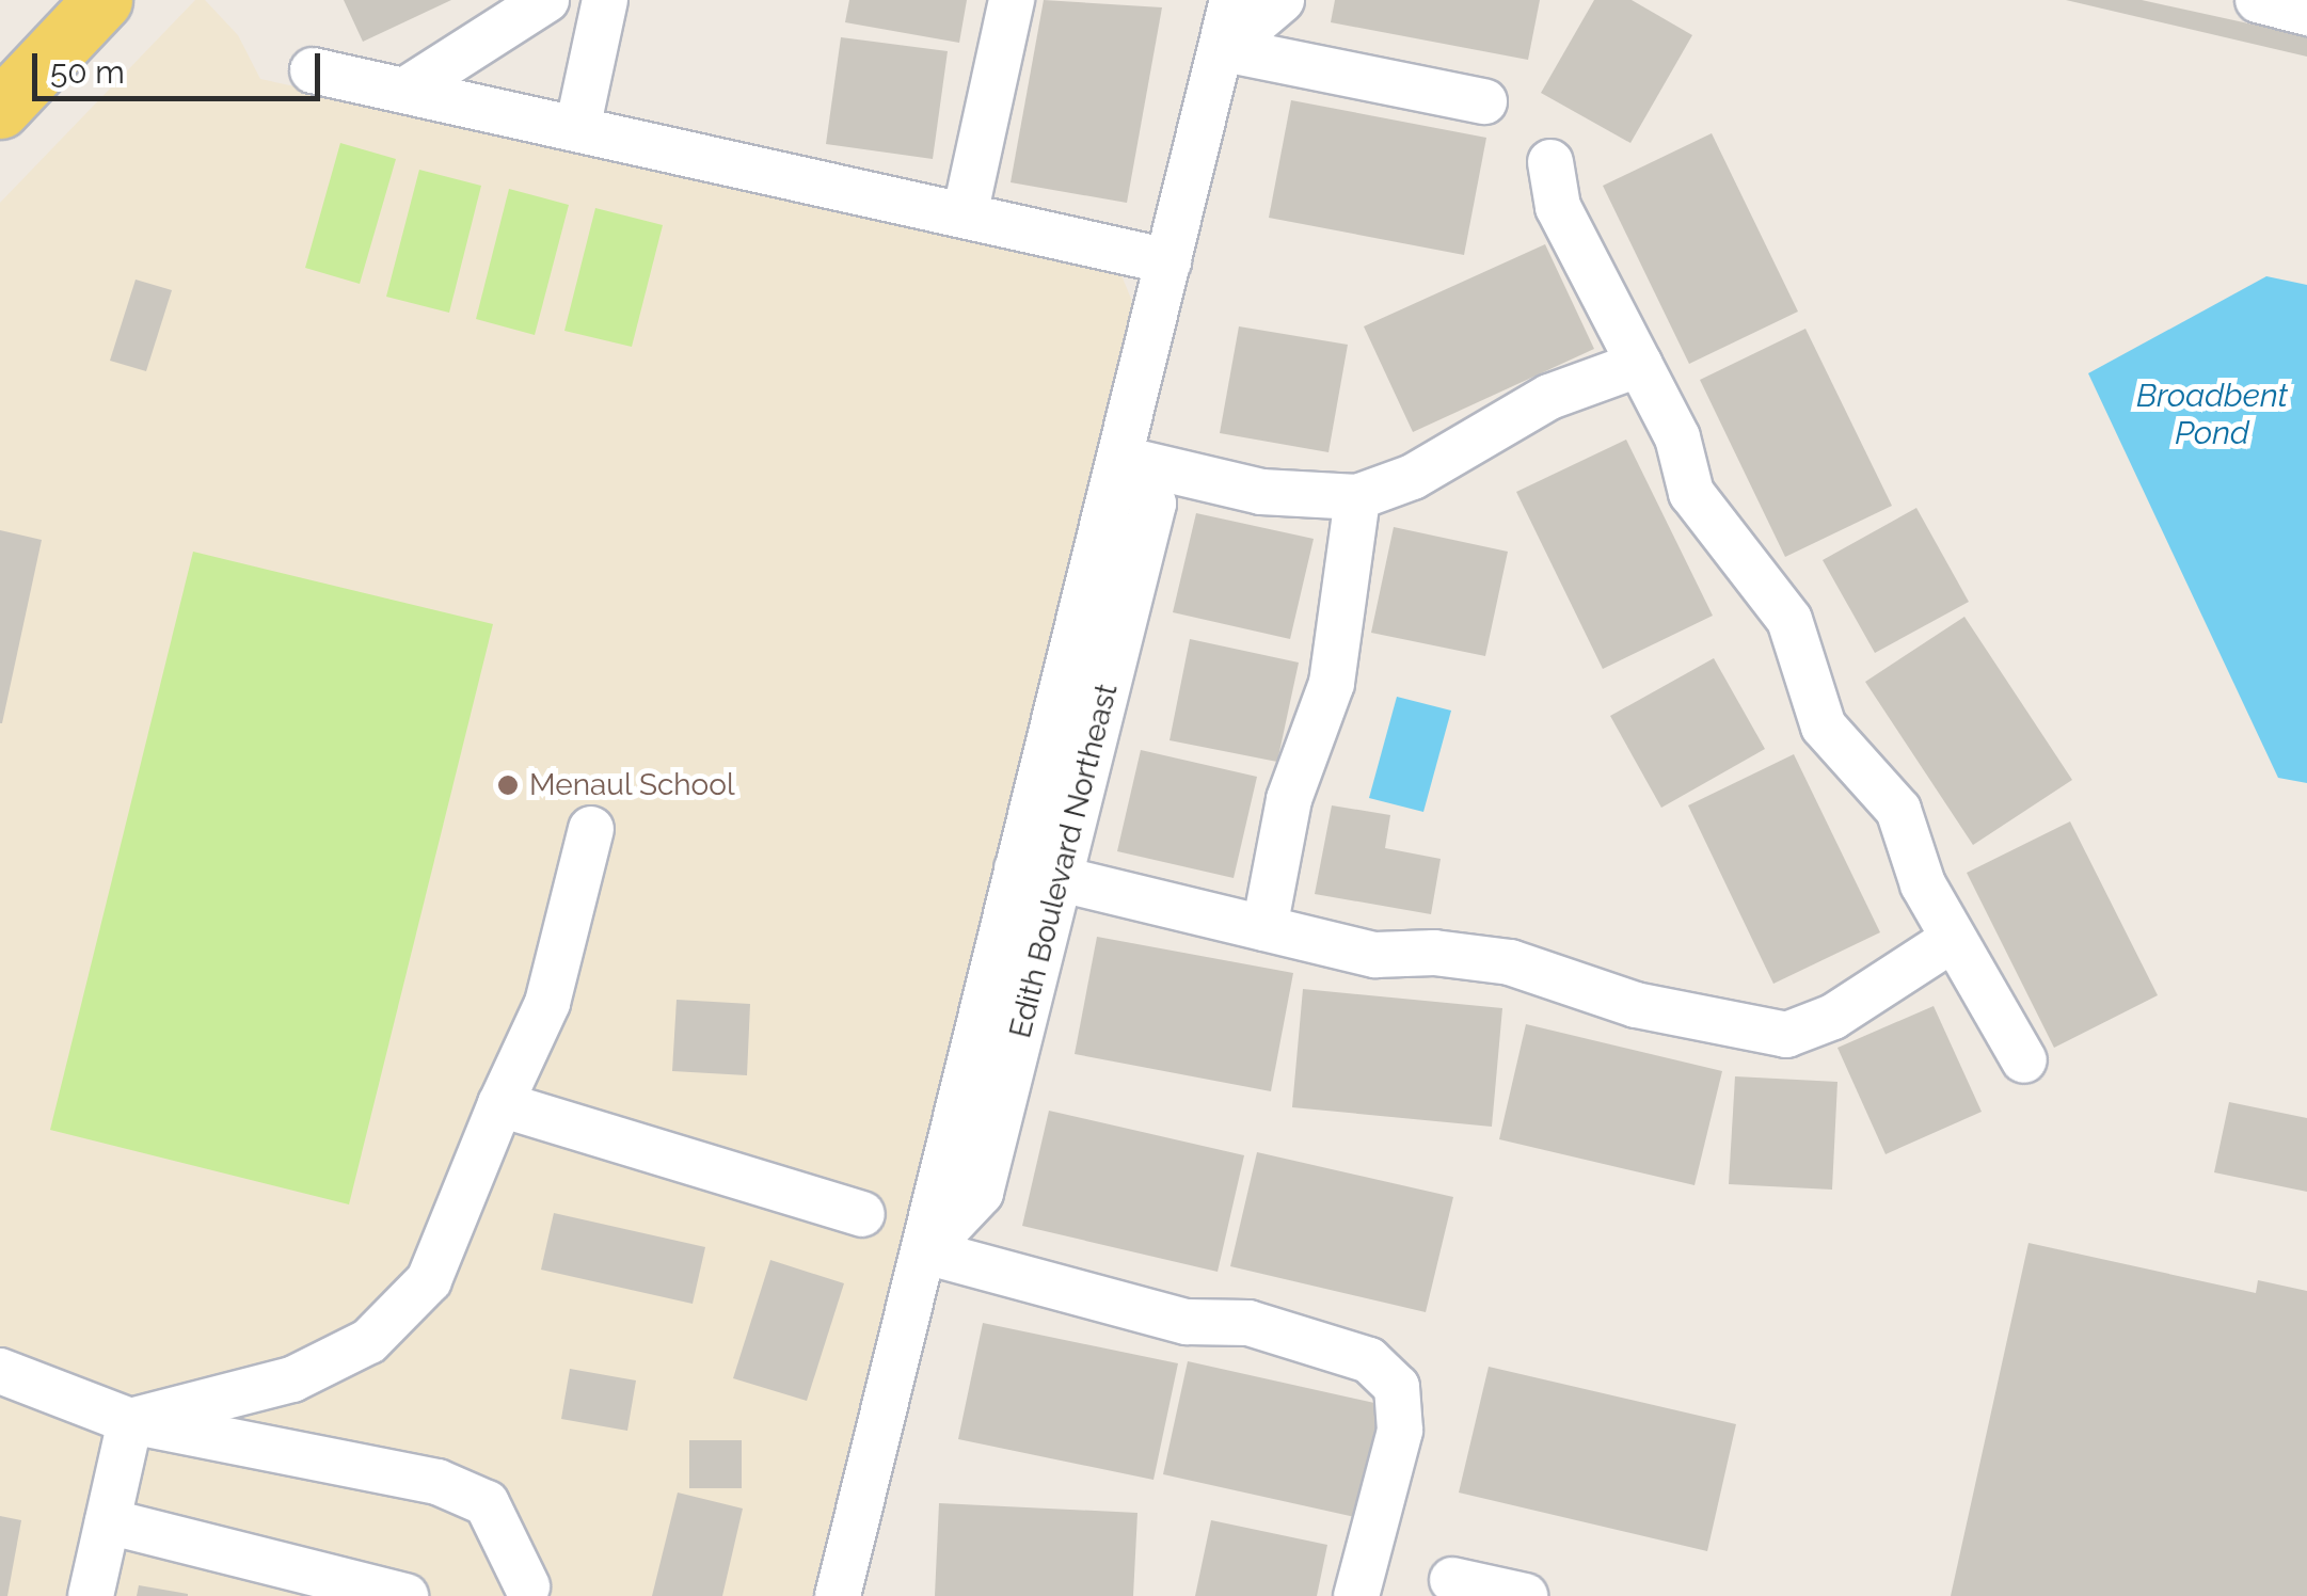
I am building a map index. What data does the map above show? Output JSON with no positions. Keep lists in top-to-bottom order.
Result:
{
  "streets": {
    "street": ["Edith Boulevard Northeast"]
  },
  "water": ["Broadbent Pond"],
  "places": ["Menaul School"],
  "scale_bar": "50 m"
}
